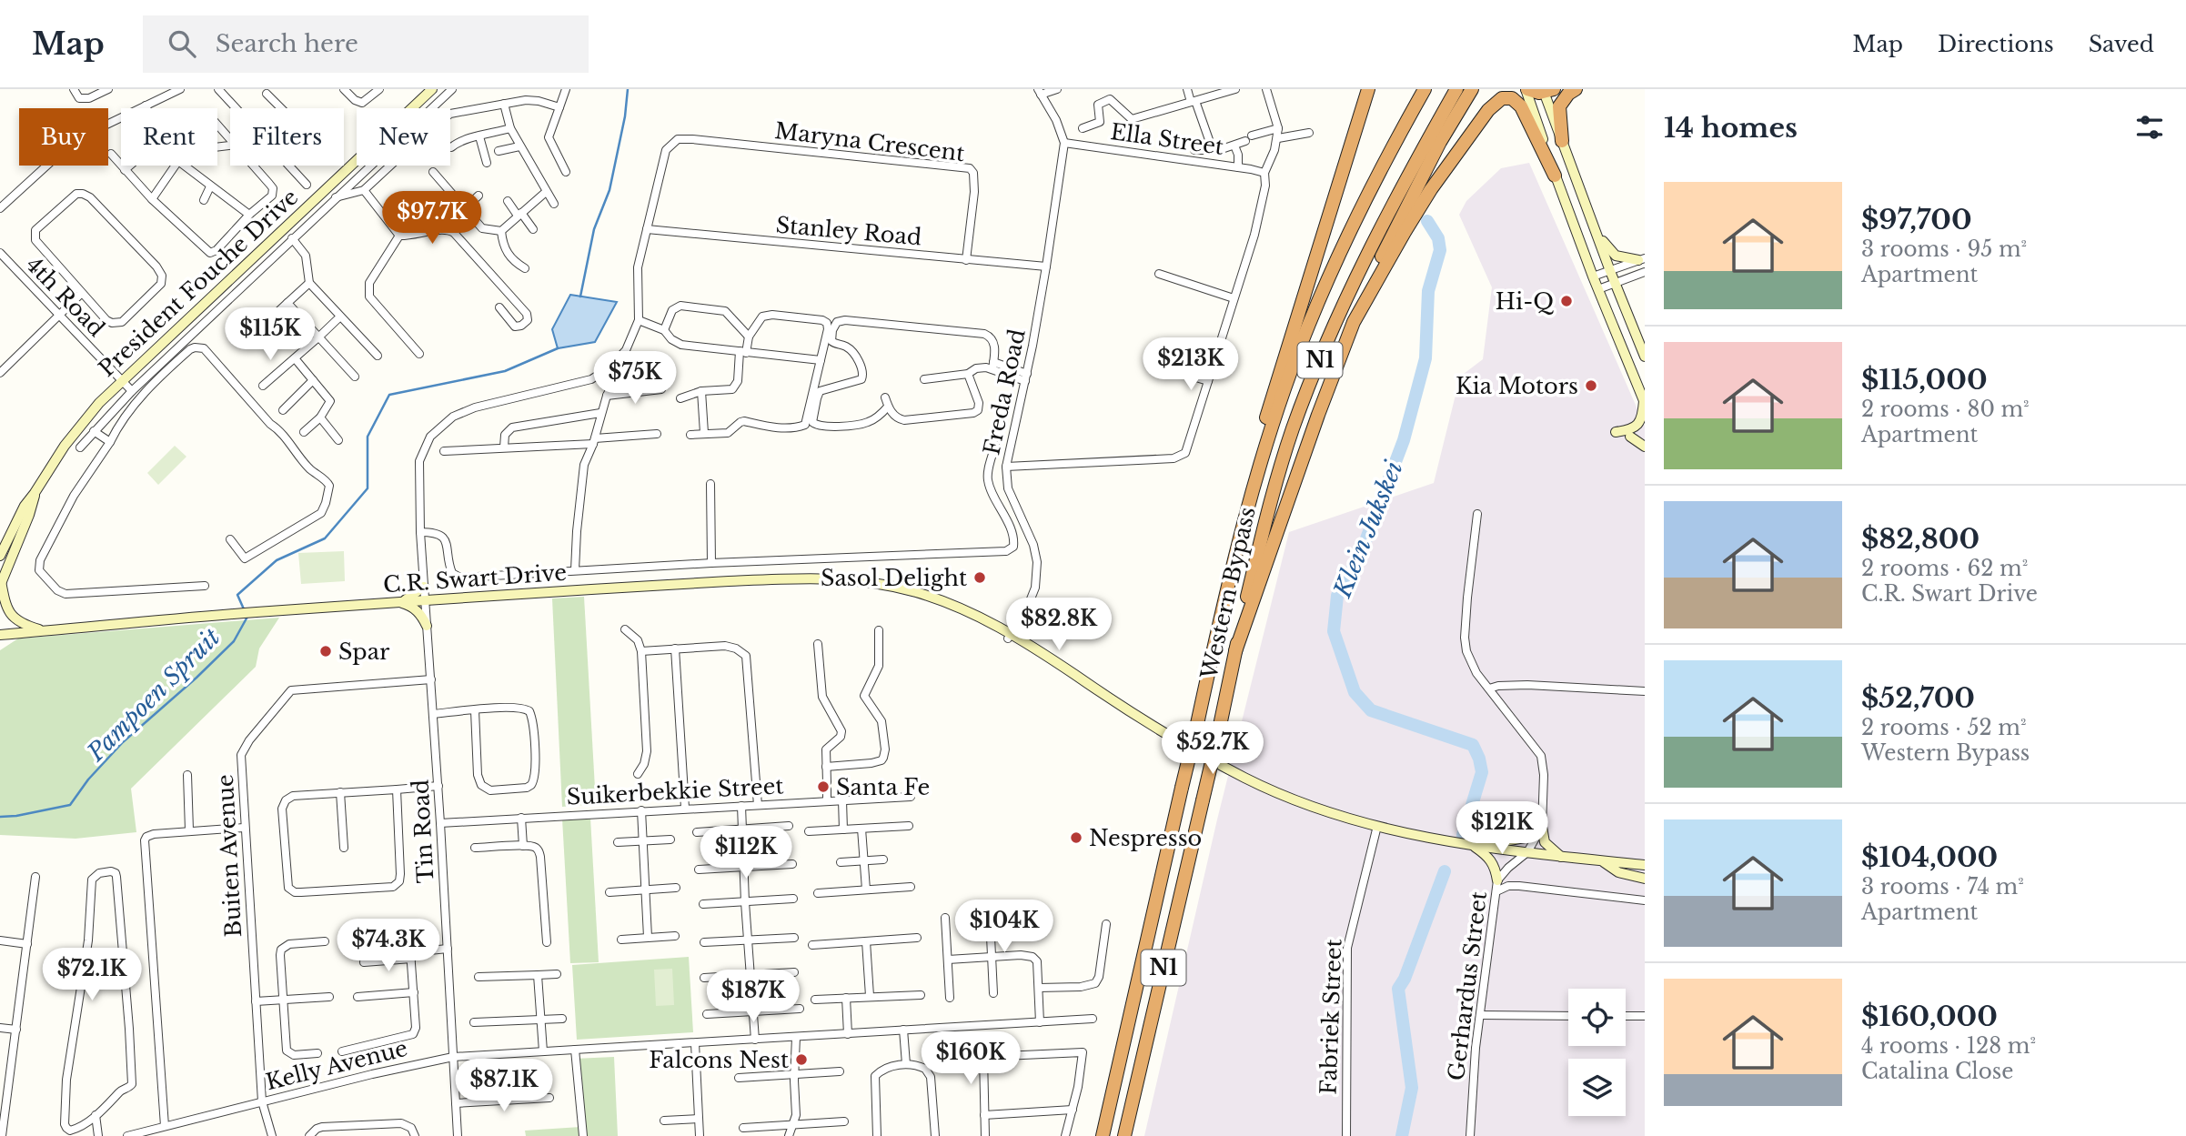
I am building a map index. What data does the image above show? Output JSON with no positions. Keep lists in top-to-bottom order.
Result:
{
  "streets": {
    "highway": ["N1", "Western Bypass"],
    "street": [
      "Ella Street",
      "Maryna Crescent",
      "Stanley Road",
      "President Fouche Drive",
      "4th Road",
      "Freda Road",
      "C.R. Swart Drive",
      "Suikerbekkie Street",
      "Tin Road",
      "Buiten Avenue",
      "Gerhardus Street",
      "Fabriek Street",
      "Kelly Avenue"
    ]
  },
  "crossings": [
    ["Ella Street", "Freda Road"],
    ["Maryna Crescent", "Stanley Road"],
    ["Stanley Road", "Freda Road"],
    ["President Fouche Drive", "4th Road"],
    ["Freda Road", "C.R. Swart Drive"],
    ["C.R. Swart Drive", "Tin Road"],
    ["C.R. Swart Drive", "Gerhardus Street"],
    ["C.R. Swart Drive", "Fabriek Street"],
    ["Suikerbekkie Street", "Tin Road"],
    ["Tin Road", "Buiten Avenue"],
    ["Tin Road", "Kelly Avenue"],
    ["Buiten Avenue", "Kelly Avenue"]
  ],
  "water": ["Klein Jukskei", "Pampoen Spruit"],
  "places": [
    "Hi-Q",
    "Kia Motors",
    "Sasol Delight",
    "Spar",
    "Santa Fe",
    "Nespresso",
    "Falcons Nest"
  ],
  "page": {
    "header": "Map",
    "search": "Search here",
    "nav": ["Map", "Directions", "Saved"],
    "heading": "14 homes",
    "chip": [
      "Buy",
      "Rent",
      "Filters",
      "New"
    ],
    "list": [
      {
        "name": "$97,700",
        "note": "3 rooms · 95 m² · Apartment"
      },
      {
        "name": "$115,000",
        "note": "2 rooms · 80 m² · Apartment"
      },
      {
        "name": "$82,800",
        "note": "2 rooms · 62 m² · C.R. Swart Drive"
      },
      {
        "name": "$52,700",
        "note": "2 rooms · 52 m² · Western Bypass"
      },
      {
        "name": "$104,000",
        "note": "3 rooms · 74 m² · Apartment"
      },
      {
        "name": "$160,000",
        "note": "4 rooms · 128 m² · Catalina Close"
      }
    ],
    "price": [
      "$97.7K",
      "$115K",
      "$213K",
      "$75K",
      "$82.8K",
      "$52.7K",
      "$121K",
      "$112K",
      "$104K",
      "$74.3K",
      "$72.1K",
      "$187K",
      "$160K",
      "$87.1K"
    ]
  }
}
